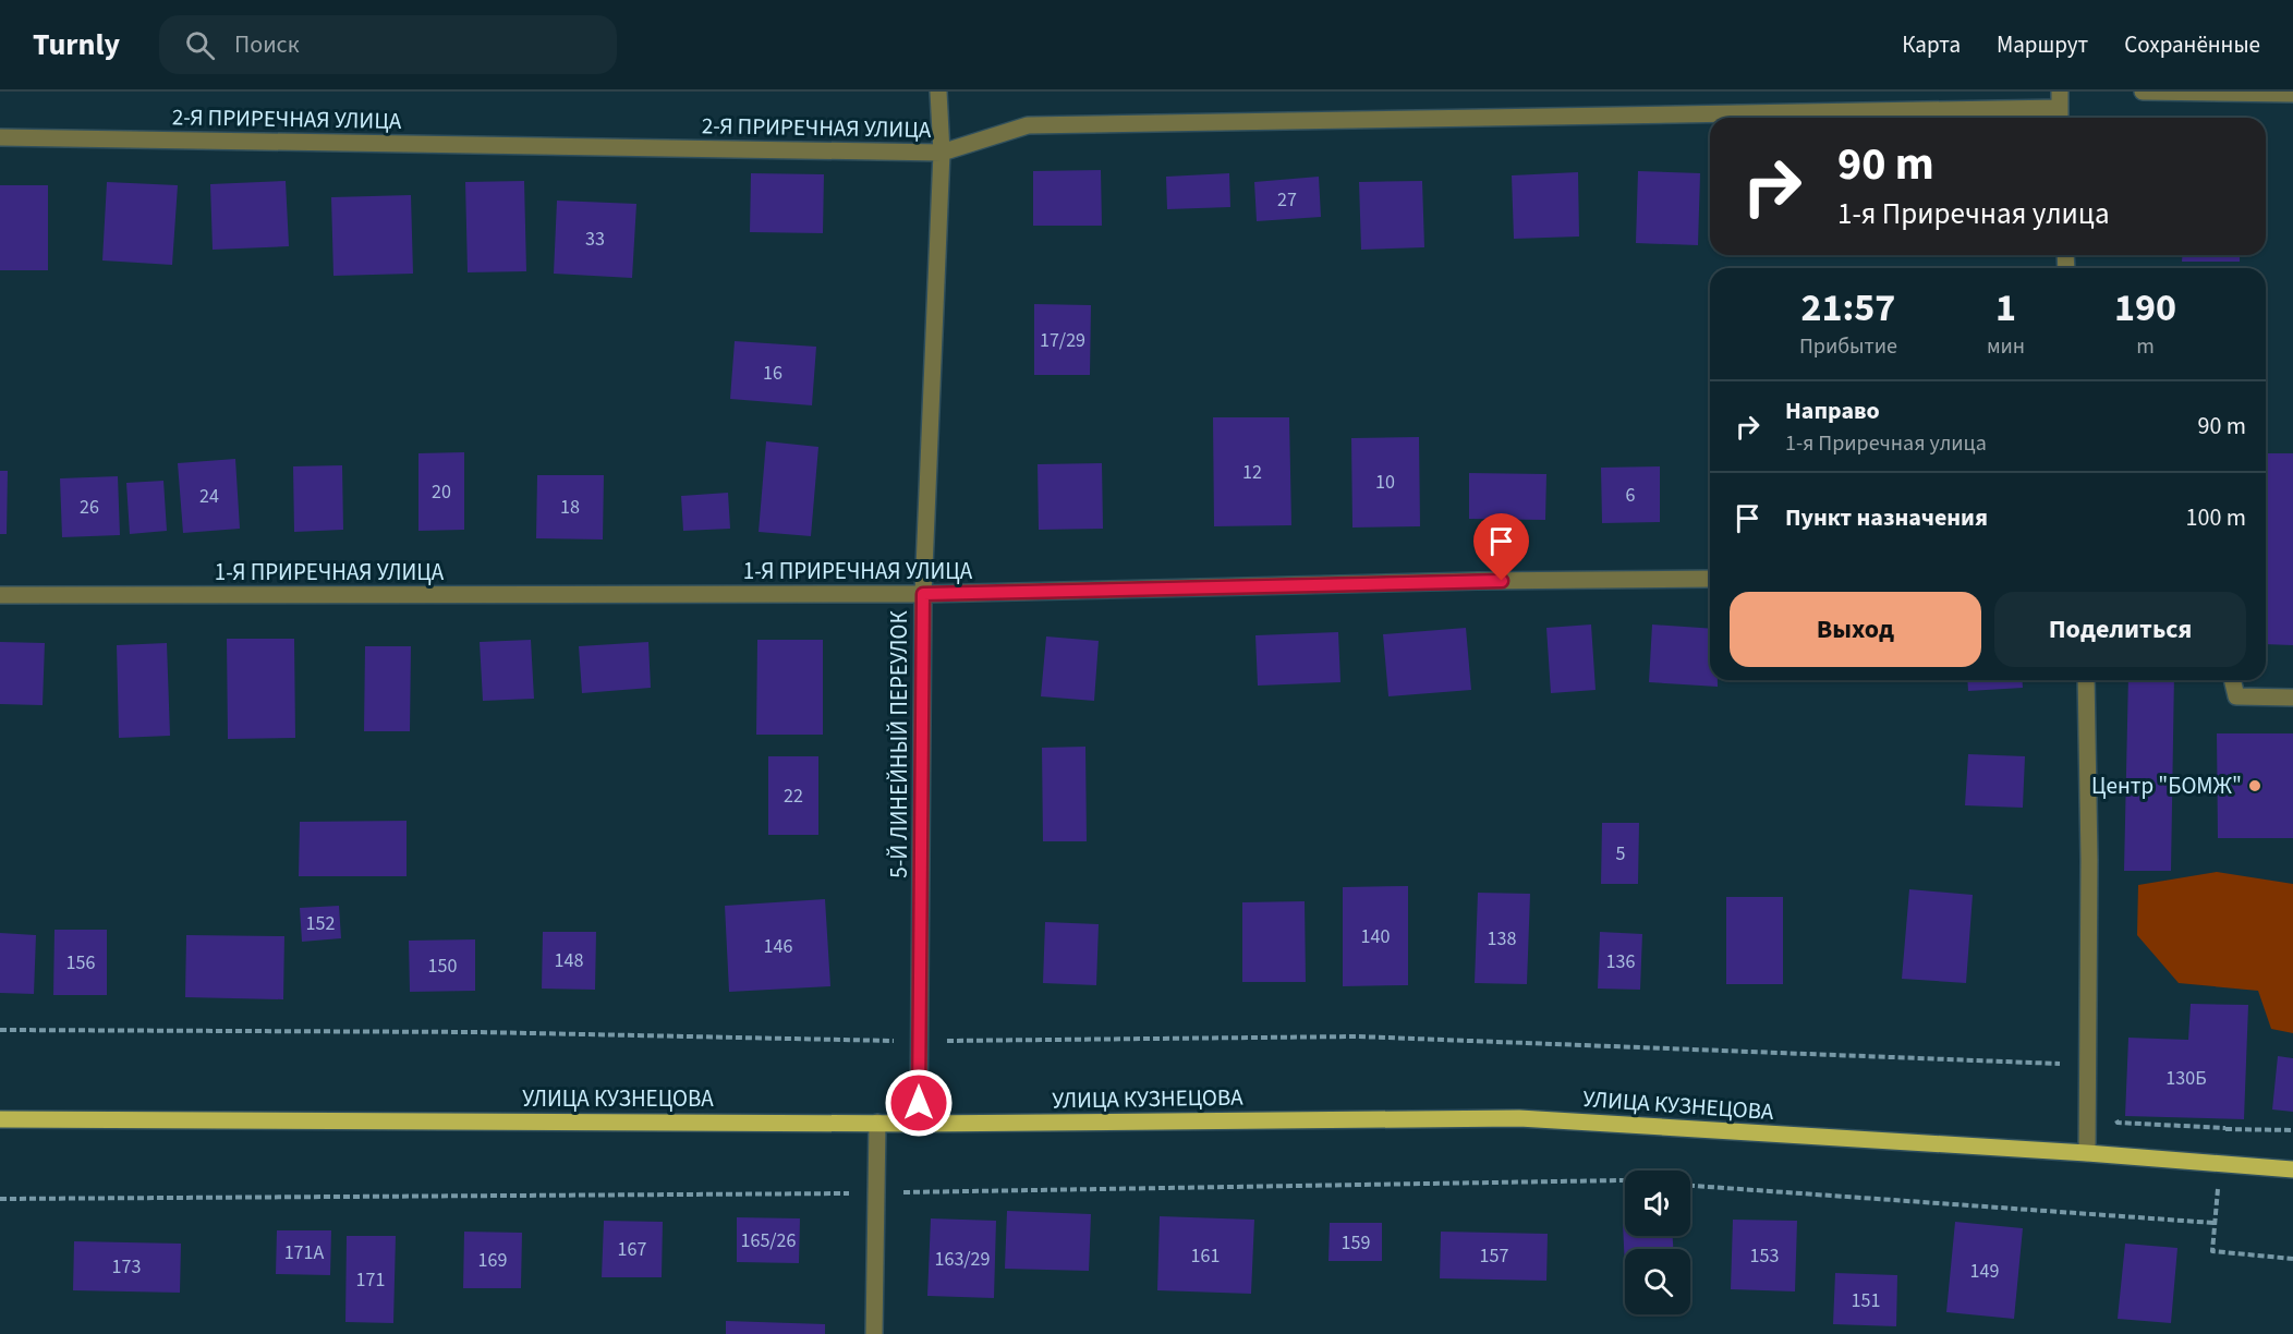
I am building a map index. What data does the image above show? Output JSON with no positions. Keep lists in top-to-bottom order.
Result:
{
  "streets": {
    "main road": ["УЛИЦА КУЗНЕЦОВА"],
    "street": ["2-Я ПРИРЕЧНАЯ УЛИЦА", "1-Я ПРИРЕЧНАЯ УЛИЦА", "5-Й ЛИНЕЙНЫЙ ПЕРЕУЛОК"]
  },
  "crossings": [
    ["2-Я ПРИРЕЧНАЯ УЛИЦА", "5-Й ЛИНЕЙНЫЙ ПЕРЕУЛОК"],
    ["1-Я ПРИРЕЧНАЯ УЛИЦА", "5-Й ЛИНЕЙНЫЙ ПЕРЕУЛОК"],
    ["5-Й ЛИНЕЙНЫЙ ПЕРЕУЛОК", "УЛИЦА КУЗНЕЦОВА"]
  ],
  "places": ["Центр \"БОМЖ\""],
  "house_numbers": [
    "27",
    "33",
    "17/29",
    "16",
    "12",
    "10",
    "20",
    "6",
    "24",
    "26",
    "18",
    "22",
    "5",
    "152",
    "140",
    "138",
    "146",
    "148",
    "136",
    "156",
    "150",
    "130Б",
    "165/26",
    "159",
    "167",
    "171А",
    "161",
    "157",
    "153",
    "163/29",
    "169",
    "173",
    "149",
    "171",
    "151"
  ],
  "page": {
    "header": "Turnly",
    "search": "Поиск",
    "nav": ["Карта", "Маршрут", "Сохранённые"],
    "turn": ["90 m", "1-я Приречная улица"],
    "eta": [
      "21:57",
      "Прибытие",
      "1",
      "мин",
      "190",
      "m"
    ],
    "list": [
      {
        "name": "Направо",
        "note": "1-я Приречная улица",
        "value": "90 m"
      },
      {
        "name": "Пункт назначения",
        "value": "100 m"
      }
    ],
    "buttons": ["Выход", "Поделиться"]
  }
}
